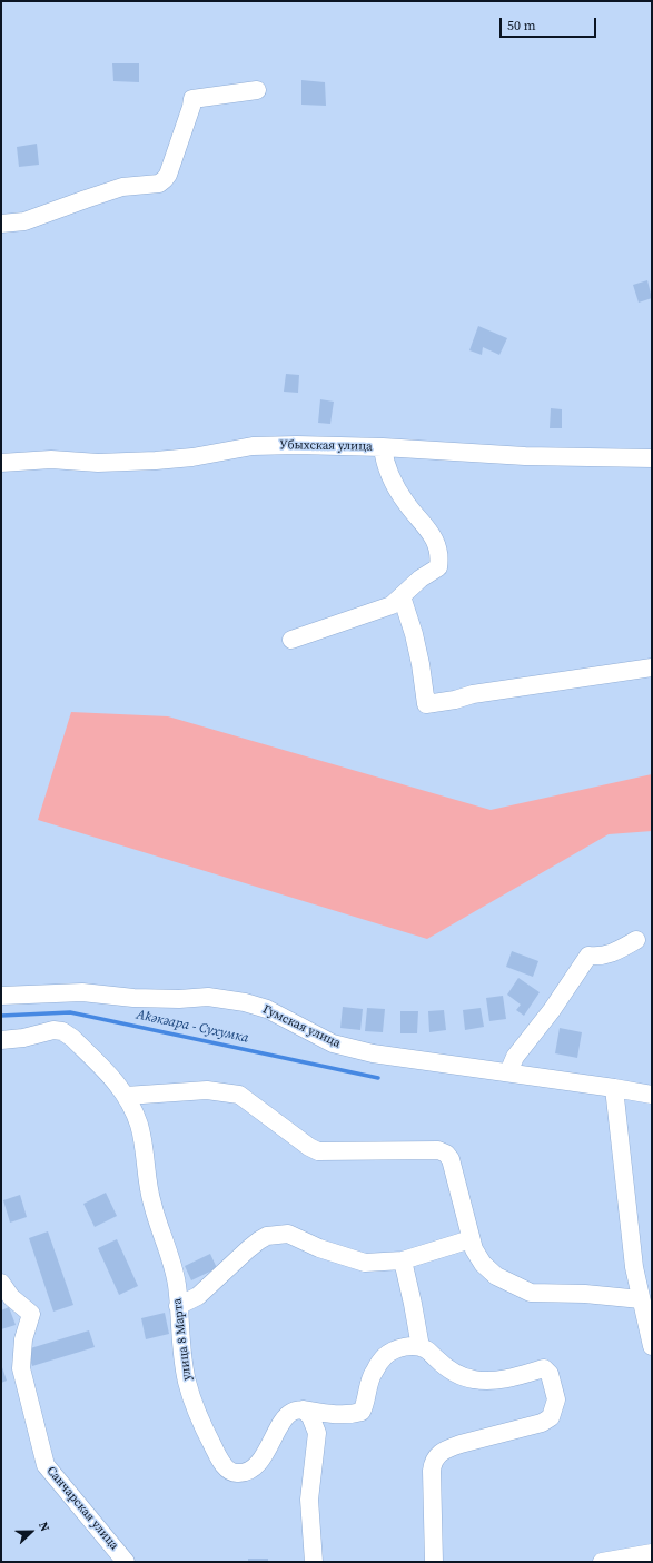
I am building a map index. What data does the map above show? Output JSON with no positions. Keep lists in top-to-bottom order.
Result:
{
  "streets": {
    "street": [
      "Убыхская улица",
      "Гумская улица",
      "улица 8 Марта",
      "Санчарская улица"
    ]
  },
  "water": ["Аҟәкәара - Сухумка"],
  "scale_bar": "50 m",
  "north": "right"
}
